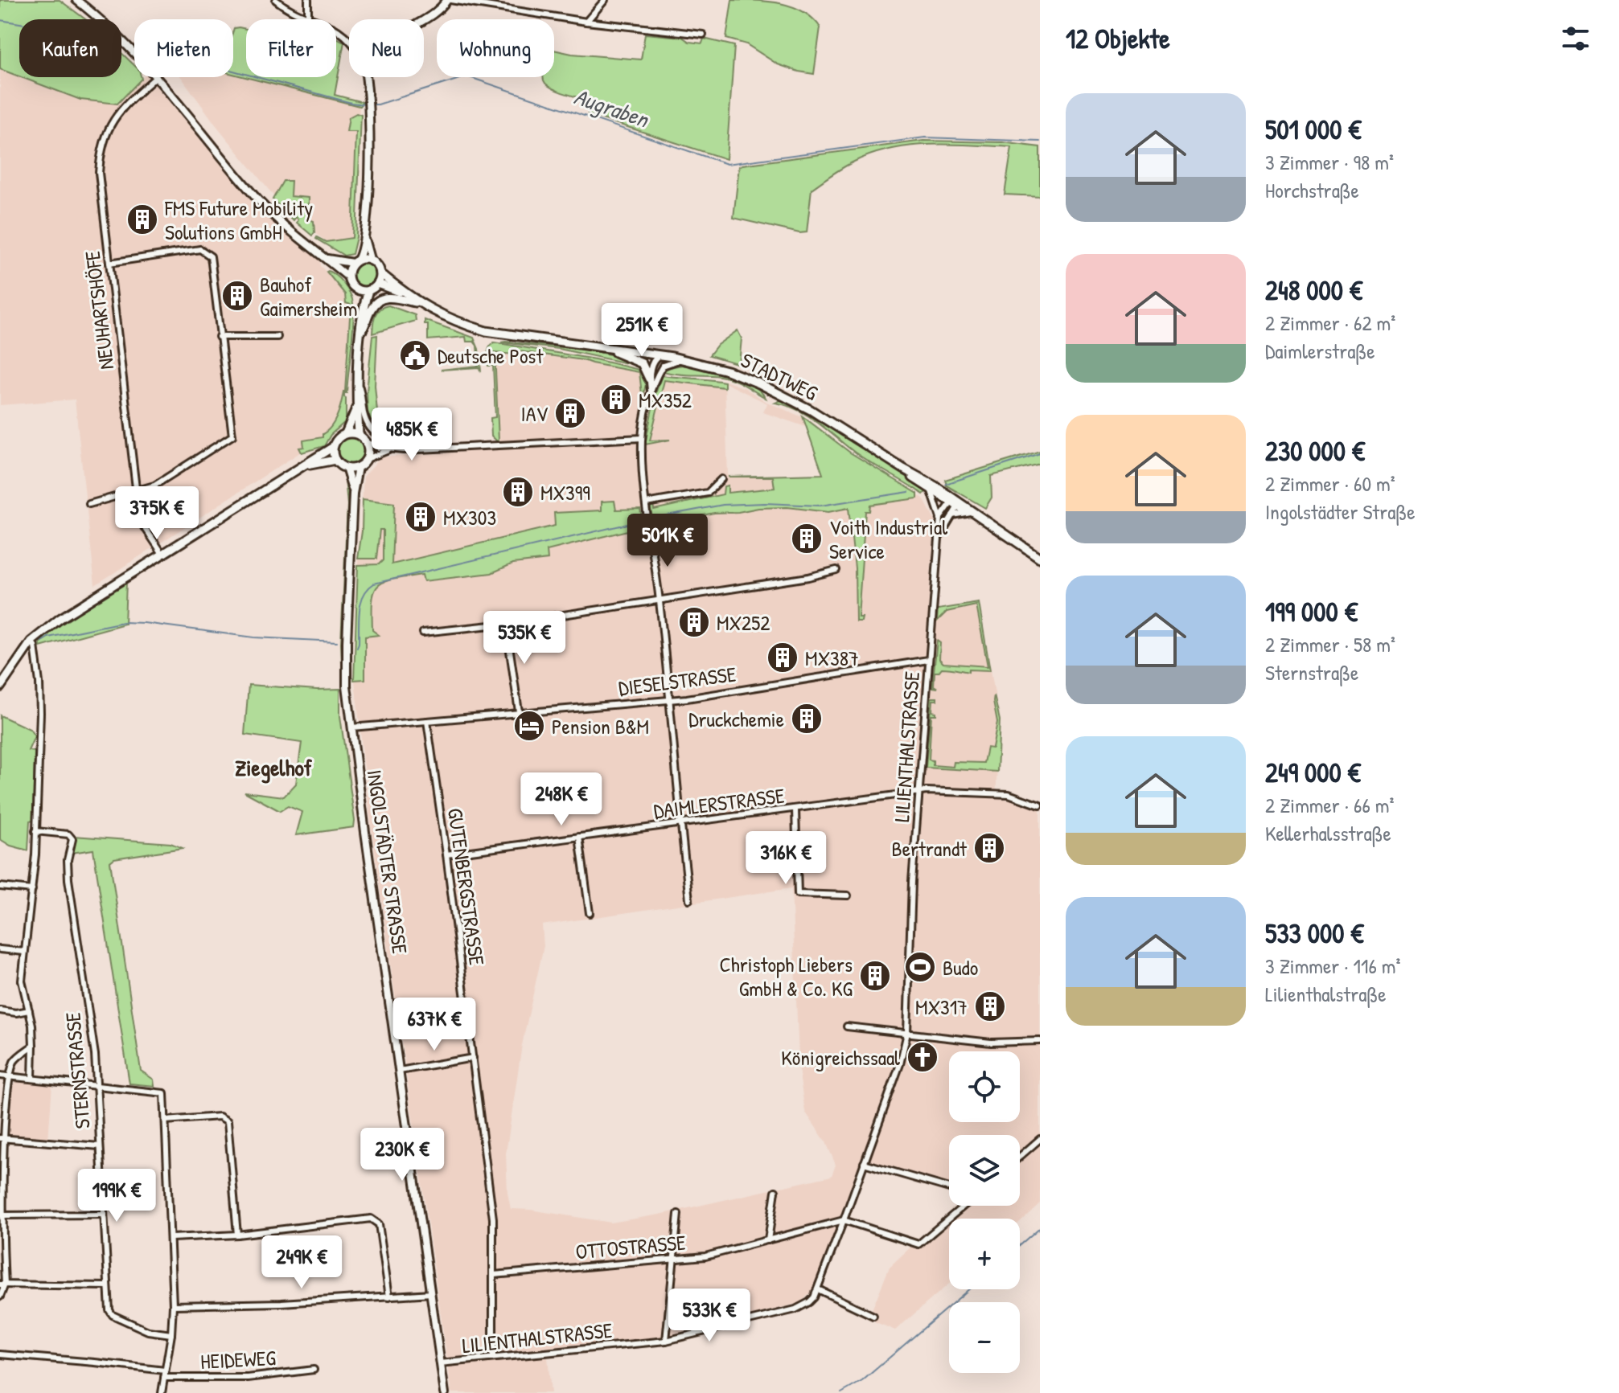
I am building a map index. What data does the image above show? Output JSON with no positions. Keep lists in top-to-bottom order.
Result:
{
  "streets": {
    "main road": ["STADTWEG"],
    "street": [
      "NEUHARTSHÖFE",
      "DIESELSTRASSE",
      "LILIENTHALSTRASSE",
      "DAIMLERSTRASSE",
      "INGOLSTÄDTER STRASSE",
      "GUTENBERGSTRASSE",
      "STERNSTRASSE",
      "OTTOSTRASSE",
      "HEIDEWEG"
    ]
  },
  "crossings": [
    ["STADTWEG", "LILIENTHALSTRASSE"],
    ["DIESELSTRASSE", "LILIENTHALSTRASSE"],
    ["DIESELSTRASSE", "INGOLSTÄDTER STRASSE"],
    ["DIESELSTRASSE", "GUTENBERGSTRASSE"],
    ["LILIENTHALSTRASSE", "DAIMLERSTRASSE"],
    ["LILIENTHALSTRASSE", "INGOLSTÄDTER STRASSE"],
    ["LILIENTHALSTRASSE", "GUTENBERGSTRASSE"],
    ["LILIENTHALSTRASSE", "OTTOSTRASSE"],
    ["DAIMLERSTRASSE", "GUTENBERGSTRASSE"],
    ["GUTENBERGSTRASSE", "OTTOSTRASSE"]
  ],
  "districts": ["Ziegelhof"],
  "water": ["Augraben"],
  "places": {
    "building": [
      "FMS Future Mobility Solutions GmbH",
      "Bauhof Gaimersheim",
      "MX352",
      "IAV",
      "MX399",
      "MX303",
      "Voith Industrial Service",
      "MX252",
      "MX387",
      "Druckchemie",
      "Bertrandt",
      "Christoph Liebers GmbH & Co. KG",
      "MX317"
    ],
    "public building": ["Deutsche Post"],
    "hotel": ["Pension B&M"],
    "sports": ["Budo"],
    "church": ["Königreichssaal"]
  },
  "page": {
    "heading": "12 Objekte",
    "chip": [
      "Kaufen",
      "Mieten",
      "Filter",
      "Neu",
      "Wohnung"
    ],
    "list": [
      {
        "name": "501 000 €",
        "note": "3 Zimmer · 98 m² · Horchstraße"
      },
      {
        "name": "248 000 €",
        "note": "2 Zimmer · 62 m² · Daimlerstraße"
      },
      {
        "name": "230 000 €",
        "note": "2 Zimmer · 60 m² · Ingolstädter Straße"
      },
      {
        "name": "199 000 €",
        "note": "2 Zimmer · 58 m² · Sternstraße"
      },
      {
        "name": "249 000 €",
        "note": "2 Zimmer · 66 m² · Kellerhalsstraße"
      },
      {
        "name": "533 000 €",
        "note": "3 Zimmer · 116 m² · Lilienthalstraße"
      }
    ],
    "price": [
      "251K €",
      "485K €",
      "375K €",
      "501K €",
      "535K €",
      "248K €",
      "316K €",
      "637K €",
      "230K €",
      "199K €",
      "249K €",
      "533K €"
    ],
    "map_buttons": ["+", "−"]
  }
}
